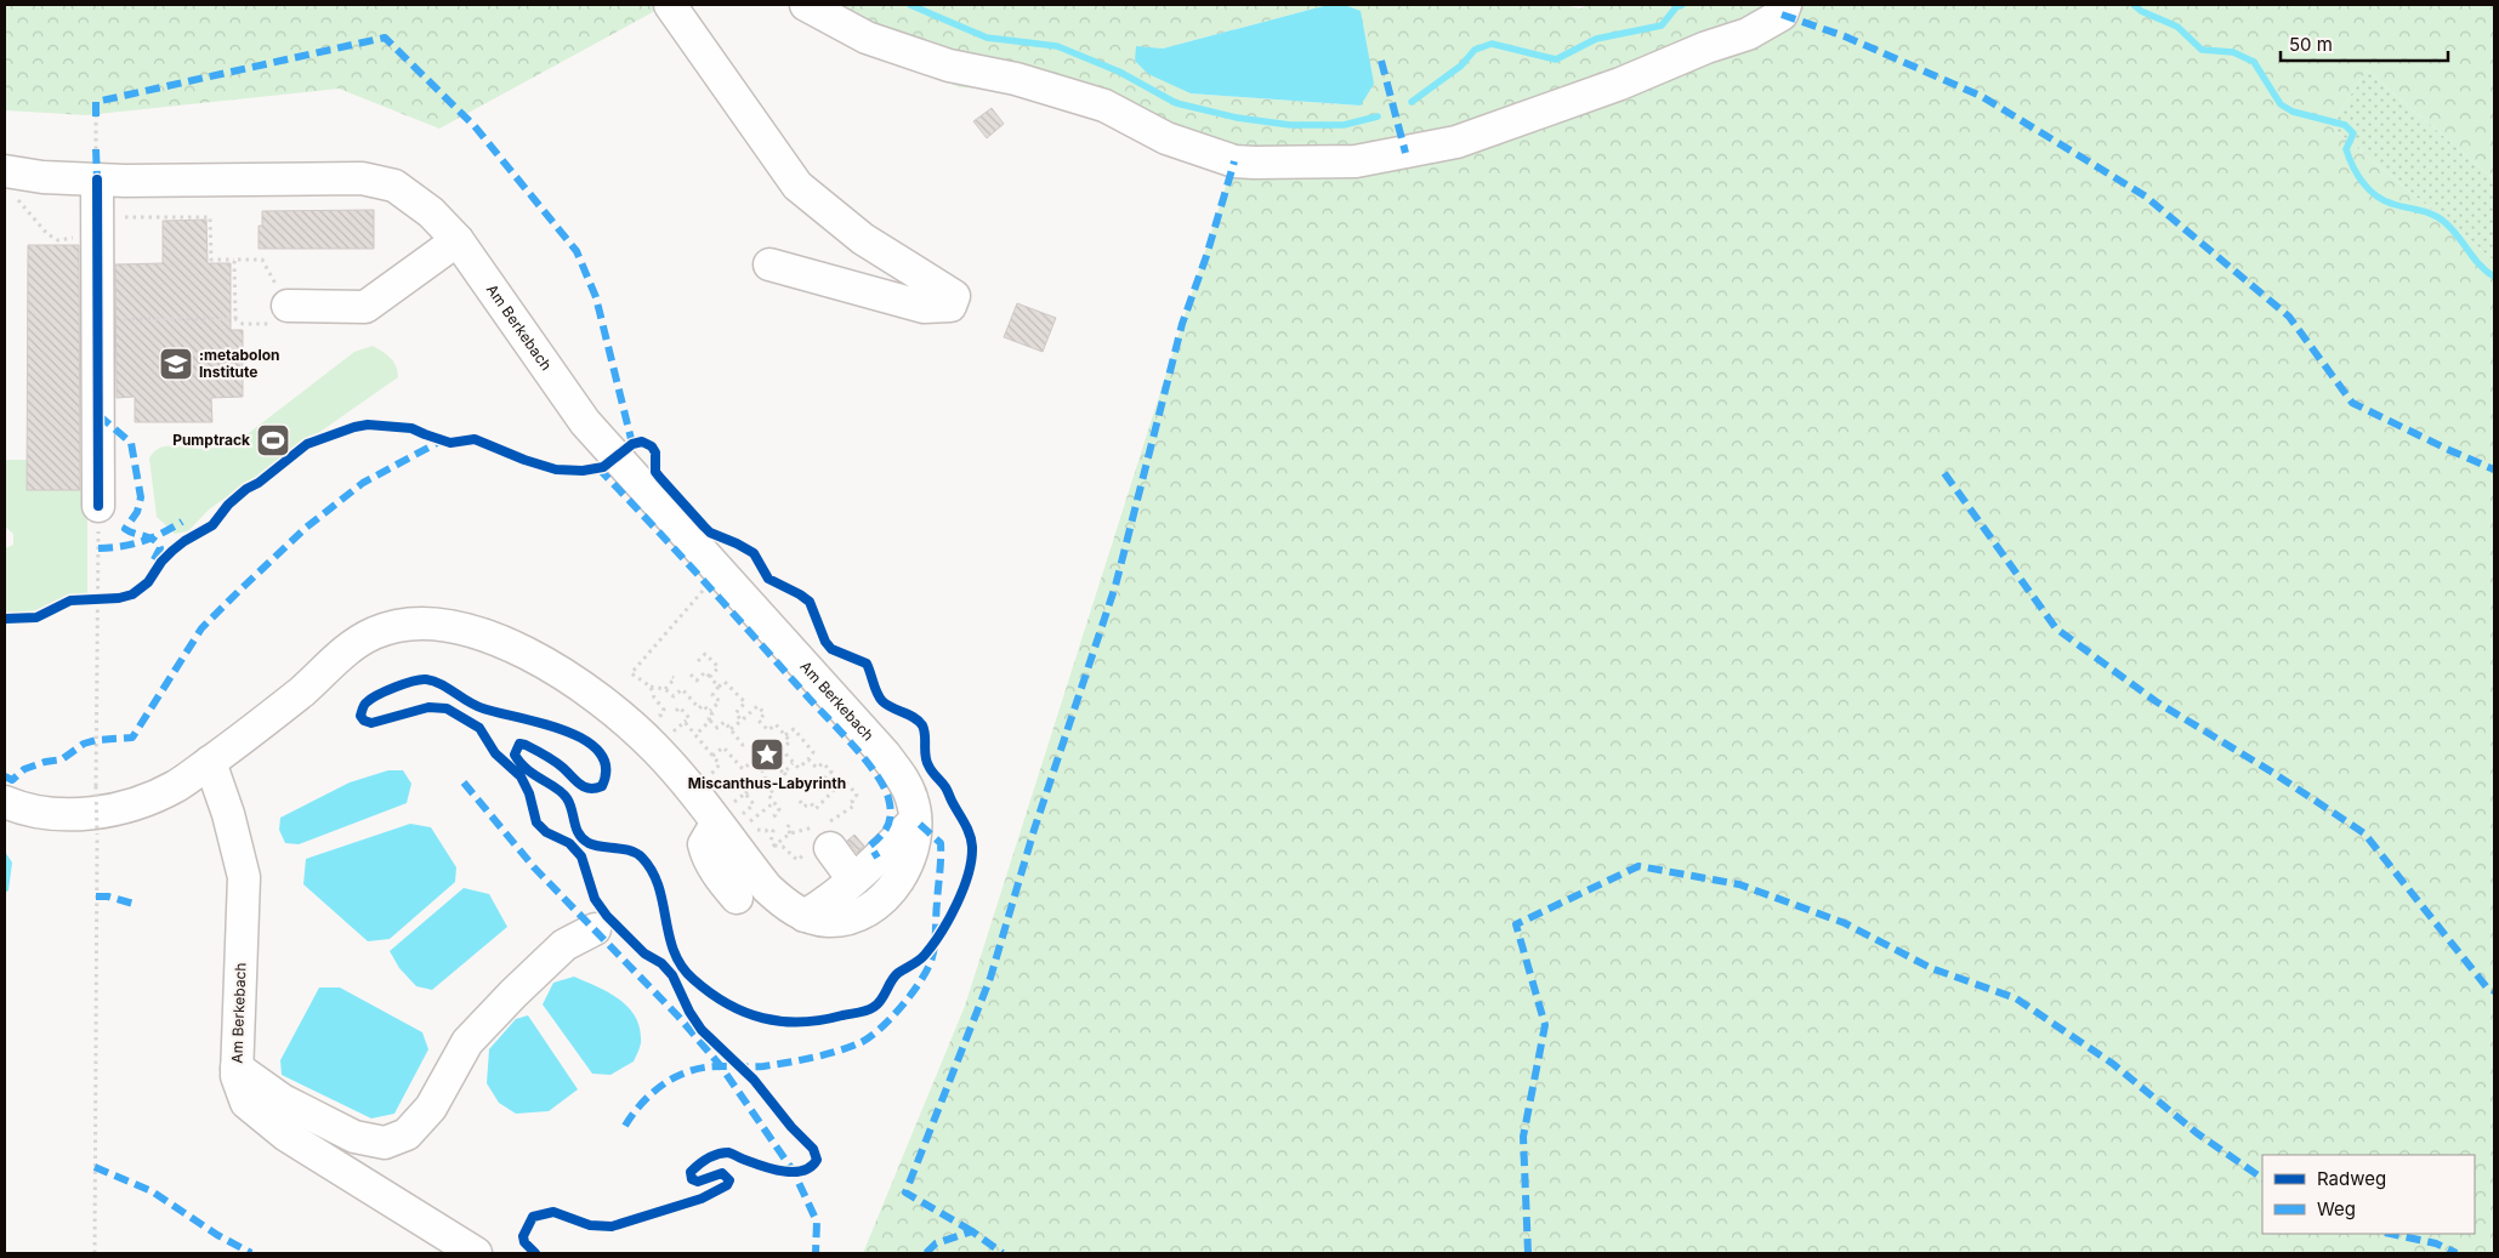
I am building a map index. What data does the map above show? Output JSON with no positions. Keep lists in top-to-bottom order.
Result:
{
  "streets": {
    "lane": ["Am Berkebach"]
  },
  "places": {
    "school or university": [":metabolon Institute"],
    "sports": ["Pumptrack"],
    "place": ["Miscanthus-Labyrinth"]
  },
  "legend": ["Radweg", "Weg"],
  "scale_bar": "50 m"
}
